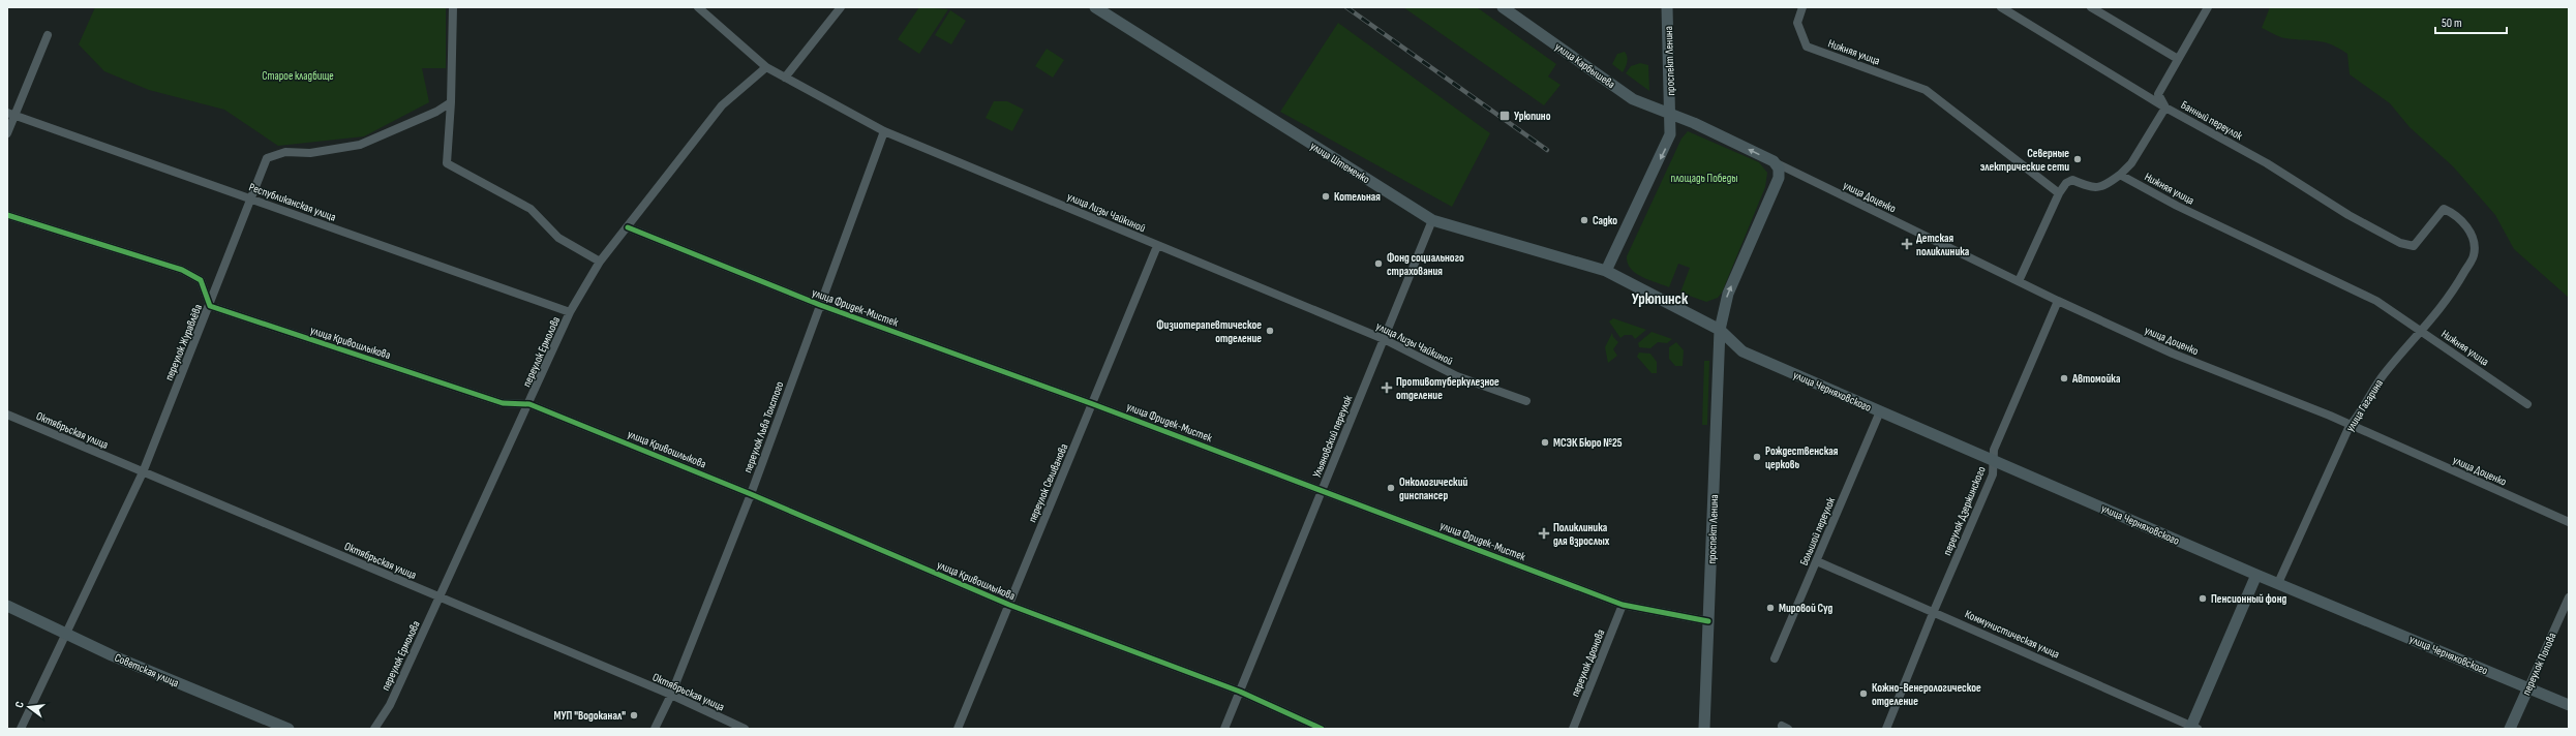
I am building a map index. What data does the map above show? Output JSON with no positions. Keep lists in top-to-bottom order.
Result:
{
  "streets": {
    "main road": [
      "проспект Ленина",
      "улица Карбышева",
      "улица Штеменко",
      "улица Черняховского",
      "переулок Попова",
      "Советская улица"
    ],
    "street": [
      "Нижняя улица",
      "Банный переулок",
      "улица Доценко",
      "Республиканская улица",
      "улица Лизы Чайкиной",
      "улица Фридек-Мистек",
      "переулок Журавлёва",
      "улица Кривошлыкова",
      "переулок Ермолова",
      "улица Гагарина",
      "переулок Льва Толстого",
      "Октябрьская улица",
      "Ульяновский переулок",
      "переулок Селиванова",
      "переулок Дзержинского",
      "Большой переулок",
      "Коммунистическая улица",
      "переулок Дронова"
    ]
  },
  "crossings": [
    ["Нижняя улица", "улица Гагарина"],
    ["проспект Ленина", "улица Карбышева"],
    ["проспект Ленина", "улица Фридек-Мистек"],
    ["проспект Ленина", "улица Черняховского"],
    ["Банный переулок", "улица Гагарина"],
    ["улица Штеменко", "Ульяновский переулок"],
    ["улица Доценко", "улица Гагарина"],
    ["улица Доценко", "переулок Дзержинского"],
    ["Республиканская улица", "переулок Журавлёва"],
    ["Республиканская улица", "переулок Ермолова"],
    ["улица Лизы Чайкиной", "переулок Ермолова"],
    ["улица Лизы Чайкиной", "переулок Льва Толстого"],
    ["улица Лизы Чайкиной", "Ульяновский переулок"],
    ["улица Лизы Чайкиной", "переулок Селиванова"],
    ["улица Фридек-Мистек", "переулок Ермолова"],
    ["улица Фридек-Мистек", "переулок Льва Толстого"],
    ["улица Фридек-Мистек", "Ульяновский переулок"],
    ["улица Фридек-Мистек", "переулок Селиванова"],
    ["улица Фридек-Мистек", "переулок Дронова"],
    ["переулок Журавлёва", "улица Кривошлыкова"],
    ["переулок Журавлёва", "Октябрьская улица"],
    ["переулок Журавлёва", "Советская улица"],
    ["улица Кривошлыкова", "переулок Ермолова"],
    ["улица Кривошлыкова", "переулок Льва Толстого"],
    ["улица Кривошлыкова", "Ульяновский переулок"],
    ["улица Кривошлыкова", "переулок Селиванова"],
    ["переулок Ермолова", "Октябрьская улица"],
    ["улица Черняховского", "улица Гагарина"],
    ["улица Черняховского", "переулок Дзержинского"],
    ["улица Черняховского", "Большой переулок"],
    ["улица Черняховского", "переулок Попова"],
    ["переулок Льва Толстого", "Октябрьская улица"],
    ["переулок Дзержинского", "Коммунистическая улица"],
    ["Большой переулок", "Коммунистическая улица"]
  ],
  "districts": ["Урюпинск"],
  "parks": ["Старое кладбище", "площадь Победы"],
  "places": {
    "transit": ["Урюпино"],
    "other": [
      "Северные электрические сети",
      "Котельная",
      "Садко",
      "Фонд социального страхования",
      "Физиотерапевтическое отделение",
      "Автомойка",
      "МСЭК Бюро №25",
      "Рождественская церковь",
      "Онкологический динспансер",
      "Пенсионный фонд",
      "Мировой Суд",
      "Кожно-Венерологическое отделение",
      "МУП \"Водоканал\""
    ],
    "health": ["Детская поликлиника", "Противотуберкулезное отделение", "Поликлиника для взрослых"]
  },
  "scale_bar": "50 m",
  "north": "left"
}
